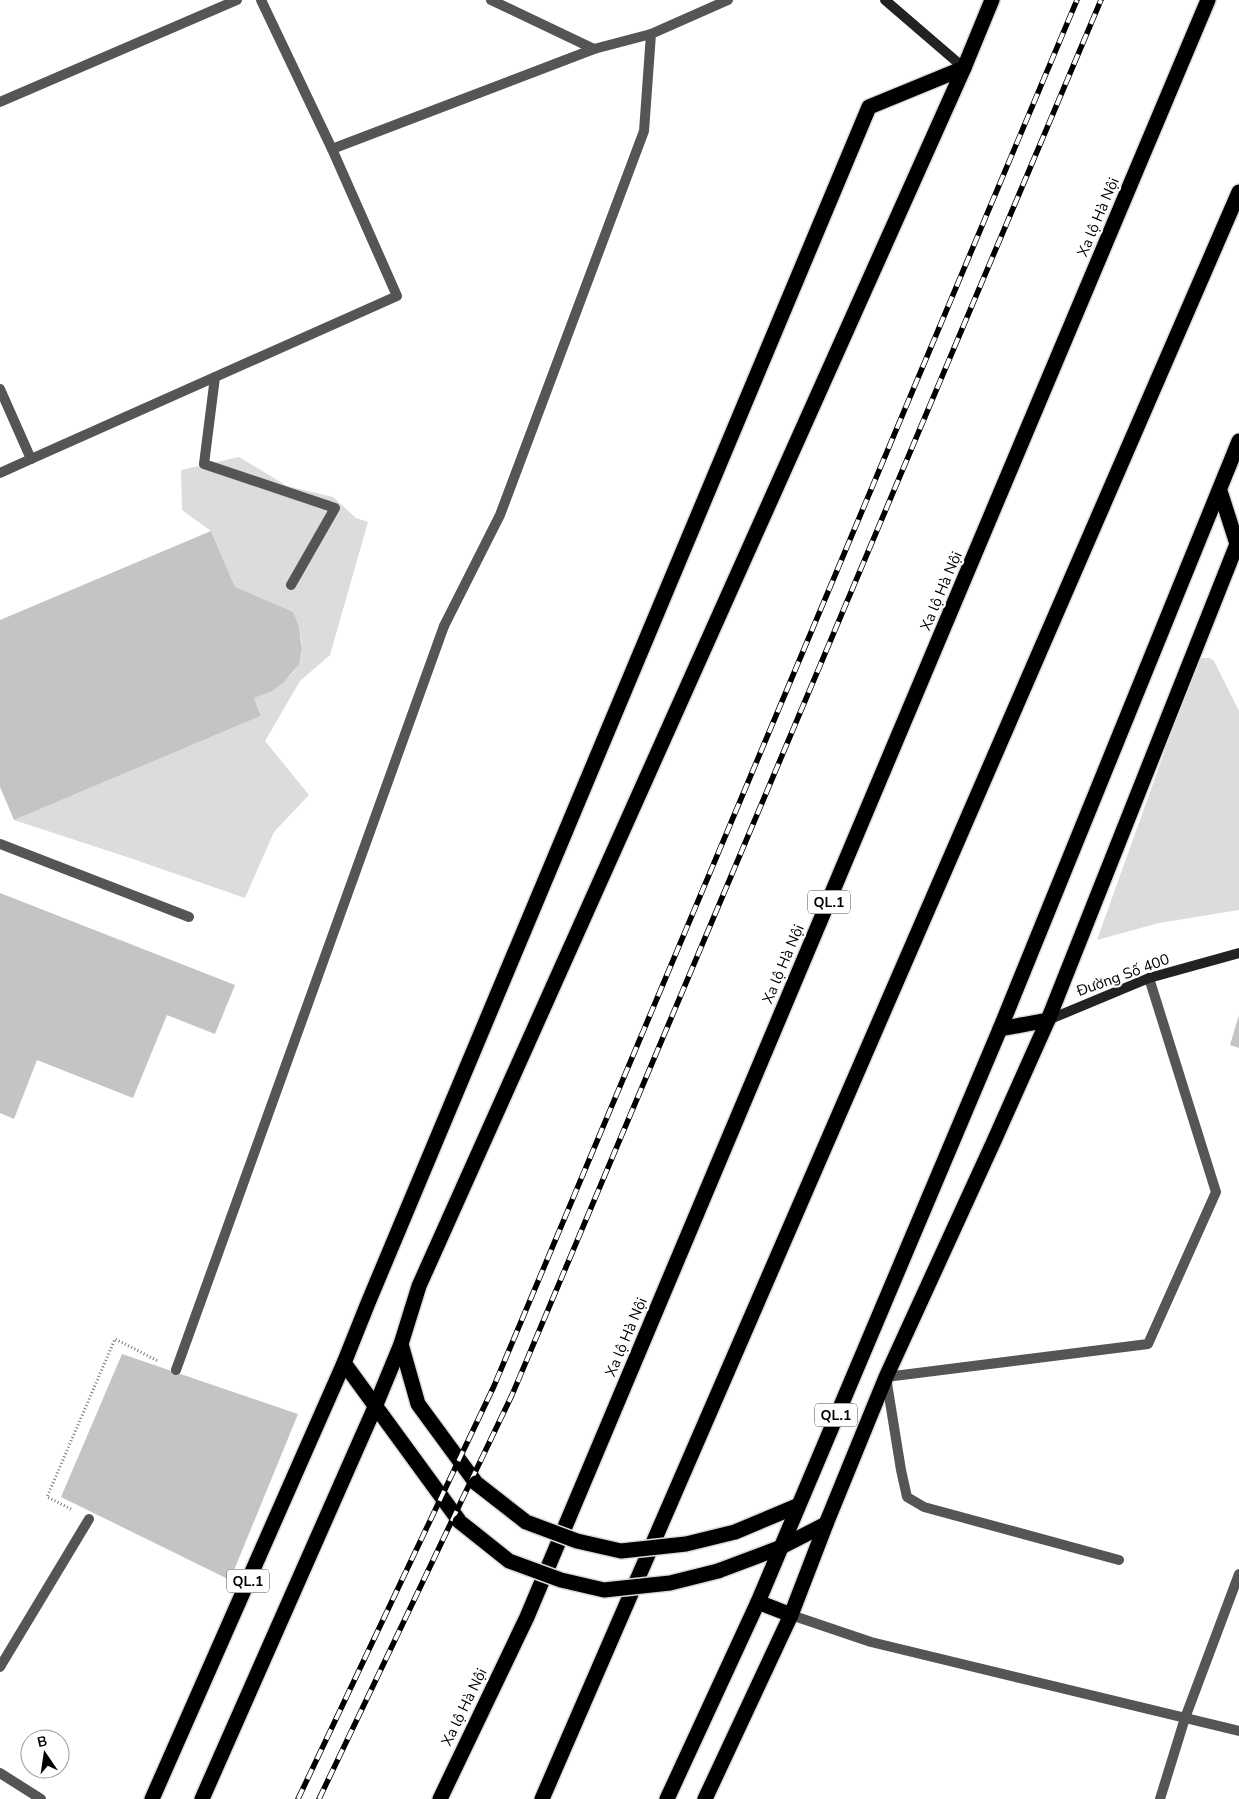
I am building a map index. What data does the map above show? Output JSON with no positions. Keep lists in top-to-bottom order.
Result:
{
  "streets": {
    "highway": ["Xa lộ Hà Nội", "QL.1"],
    "street": ["Đường Số 400"]
  },
  "crossings": [
    ["QL.1", "Đường Số 400"]
  ],
  "north": "top"
}
